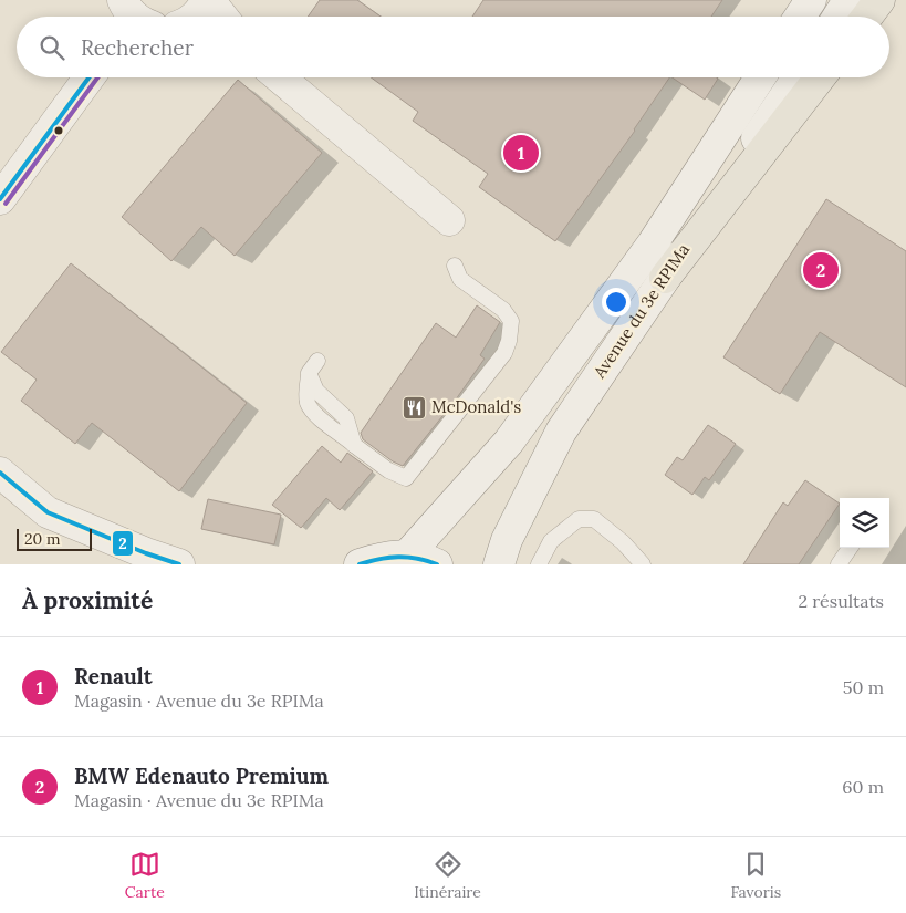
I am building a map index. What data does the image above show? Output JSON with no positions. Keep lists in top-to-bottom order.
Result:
{
  "streets": {
    "main road": ["Avenue du 3e RPIMa"]
  },
  "places": {
    "restaurant": ["McDonald's"]
  },
  "lines": ["transit line 2"],
  "scale_bar": "20 m",
  "page": {
    "search": "Rechercher",
    "pins": ["1", "2"],
    "scale": "20 m",
    "heading": ["À proximité", "2 résultats"],
    "list": [
      {
        "mark": "1",
        "name": "Renault",
        "note": "Magasin · Avenue du 3e RPIMa",
        "value": "50 m"
      },
      {
        "mark": "2",
        "name": "BMW Edenauto Premium",
        "note": "Magasin · Avenue du 3e RPIMa",
        "value": "60 m"
      }
    ],
    "nav": ["Carte", "Itinéraire", "Favoris"]
  }
}
